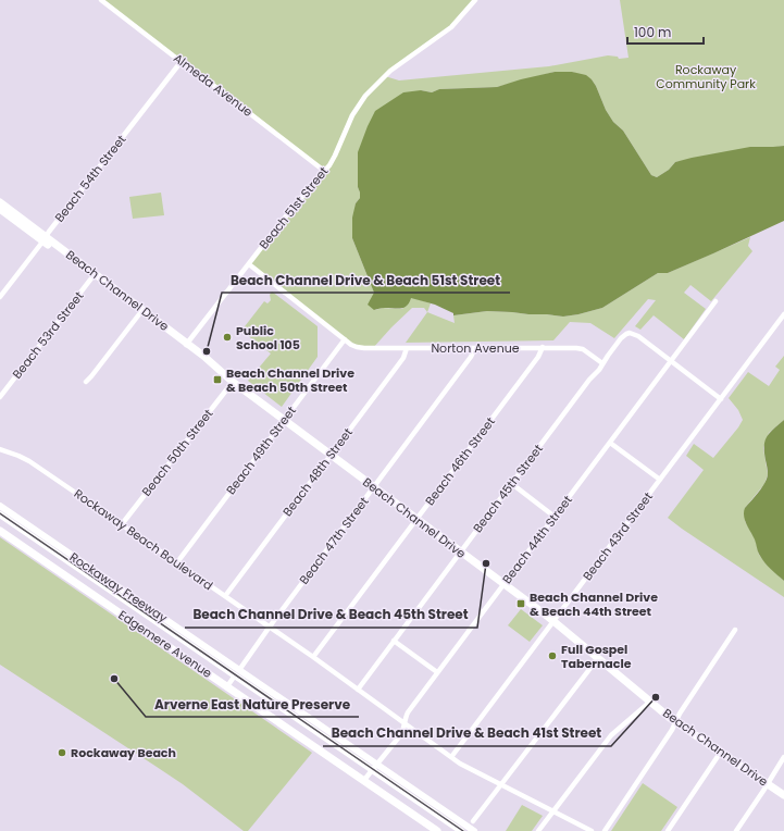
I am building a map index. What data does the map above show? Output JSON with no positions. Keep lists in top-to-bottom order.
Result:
{
  "streets": {
    "main road": ["Beach Channel Drive", "Edgemere Avenue"],
    "street": [
      "Almeda Avenue",
      "Beach 54th Street",
      "Beach 51st Street",
      "Beach 53rd Street",
      "Norton Avenue",
      "Beach 49th Street",
      "Beach 50th Street",
      "Beach 46th Street",
      "Beach 48th Street",
      "Beach 45th Street",
      "Beach 43rd Street",
      "Rockaway Beach Boulevard",
      "Beach 44th Street",
      "Beach 47th Street",
      "Rockaway Freeway"
    ]
  },
  "crossings": [
    ["Almeda Avenue", "Beach 54th Street"],
    ["Almeda Avenue", "Beach 51st Street"],
    ["Beach 54th Street", "Beach Channel Drive"],
    ["Beach 51st Street", "Beach Channel Drive"],
    ["Beach 51st Street", "Norton Avenue"],
    ["Beach Channel Drive", "Beach 53rd Street"],
    ["Beach Channel Drive", "Beach 49th Street"],
    ["Beach Channel Drive", "Beach 50th Street"],
    ["Beach Channel Drive", "Beach 46th Street"],
    ["Beach Channel Drive", "Beach 48th Street"],
    ["Beach Channel Drive", "Beach 45th Street"],
    ["Beach Channel Drive", "Beach 43rd Street"],
    ["Beach Channel Drive", "Beach 44th Street"],
    ["Beach Channel Drive", "Beach 47th Street"],
    ["Norton Avenue", "Beach 49th Street"],
    ["Norton Avenue", "Beach 46th Street"],
    ["Norton Avenue", "Beach 48th Street"],
    ["Norton Avenue", "Beach 45th Street"],
    ["Norton Avenue", "Beach 47th Street"],
    ["Beach 49th Street", "Rockaway Beach Boulevard"],
    ["Beach 50th Street", "Rockaway Beach Boulevard"],
    ["Beach 46th Street", "Rockaway Beach Boulevard"],
    ["Beach 48th Street", "Rockaway Beach Boulevard"],
    ["Beach 45th Street", "Rockaway Beach Boulevard"],
    ["Beach 45th Street", "Beach 44th Street"],
    ["Beach 43rd Street", "Rockaway Beach Boulevard"],
    ["Rockaway Beach Boulevard", "Beach 44th Street"],
    ["Rockaway Beach Boulevard", "Beach 47th Street"],
    ["Beach 44th Street", "Rockaway Freeway"],
    ["Beach 44th Street", "Edgemere Avenue"],
    ["Beach 47th Street", "Rockaway Freeway"],
    ["Beach 47th Street", "Edgemere Avenue"]
  ],
  "parks": ["Rockaway Community Park"],
  "places": {
    "other": [
      "Public School 105",
      "Beach Channel Drive & Beach 51st Street",
      "Beach Channel Drive & Beach 45th Street",
      "Full Gospel Tabernacle",
      "Arverne East Nature Preserve",
      "Beach Channel Drive & Beach 41st Street",
      "Rockaway Beach"
    ],
    "transit": ["Beach Channel Drive & Beach 50th Street", "Beach Channel Drive & Beach 44th Street"]
  },
  "scale_bar": "100 m"
}
